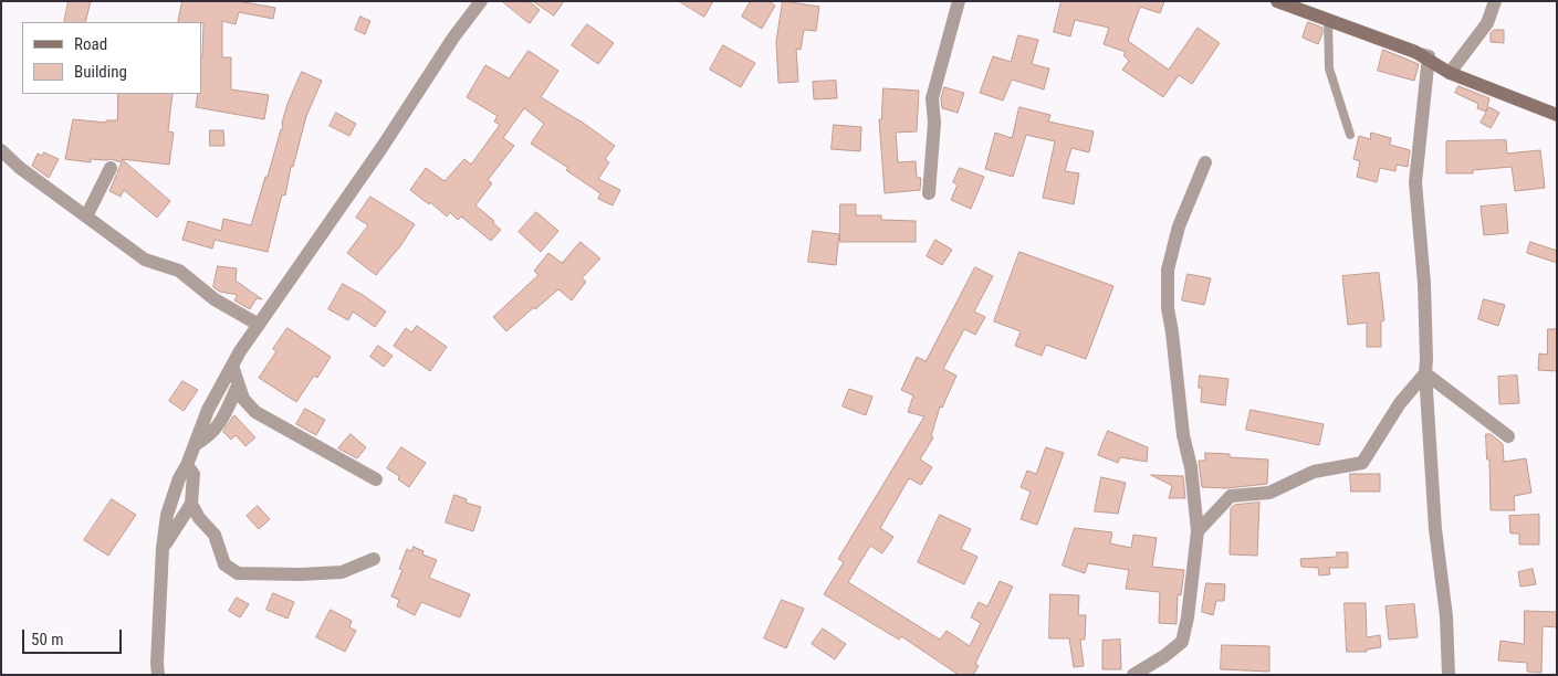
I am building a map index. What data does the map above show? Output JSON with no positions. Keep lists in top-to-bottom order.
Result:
{
  "legend": ["Road", "Building"],
  "scale_bar": "50 m"
}
